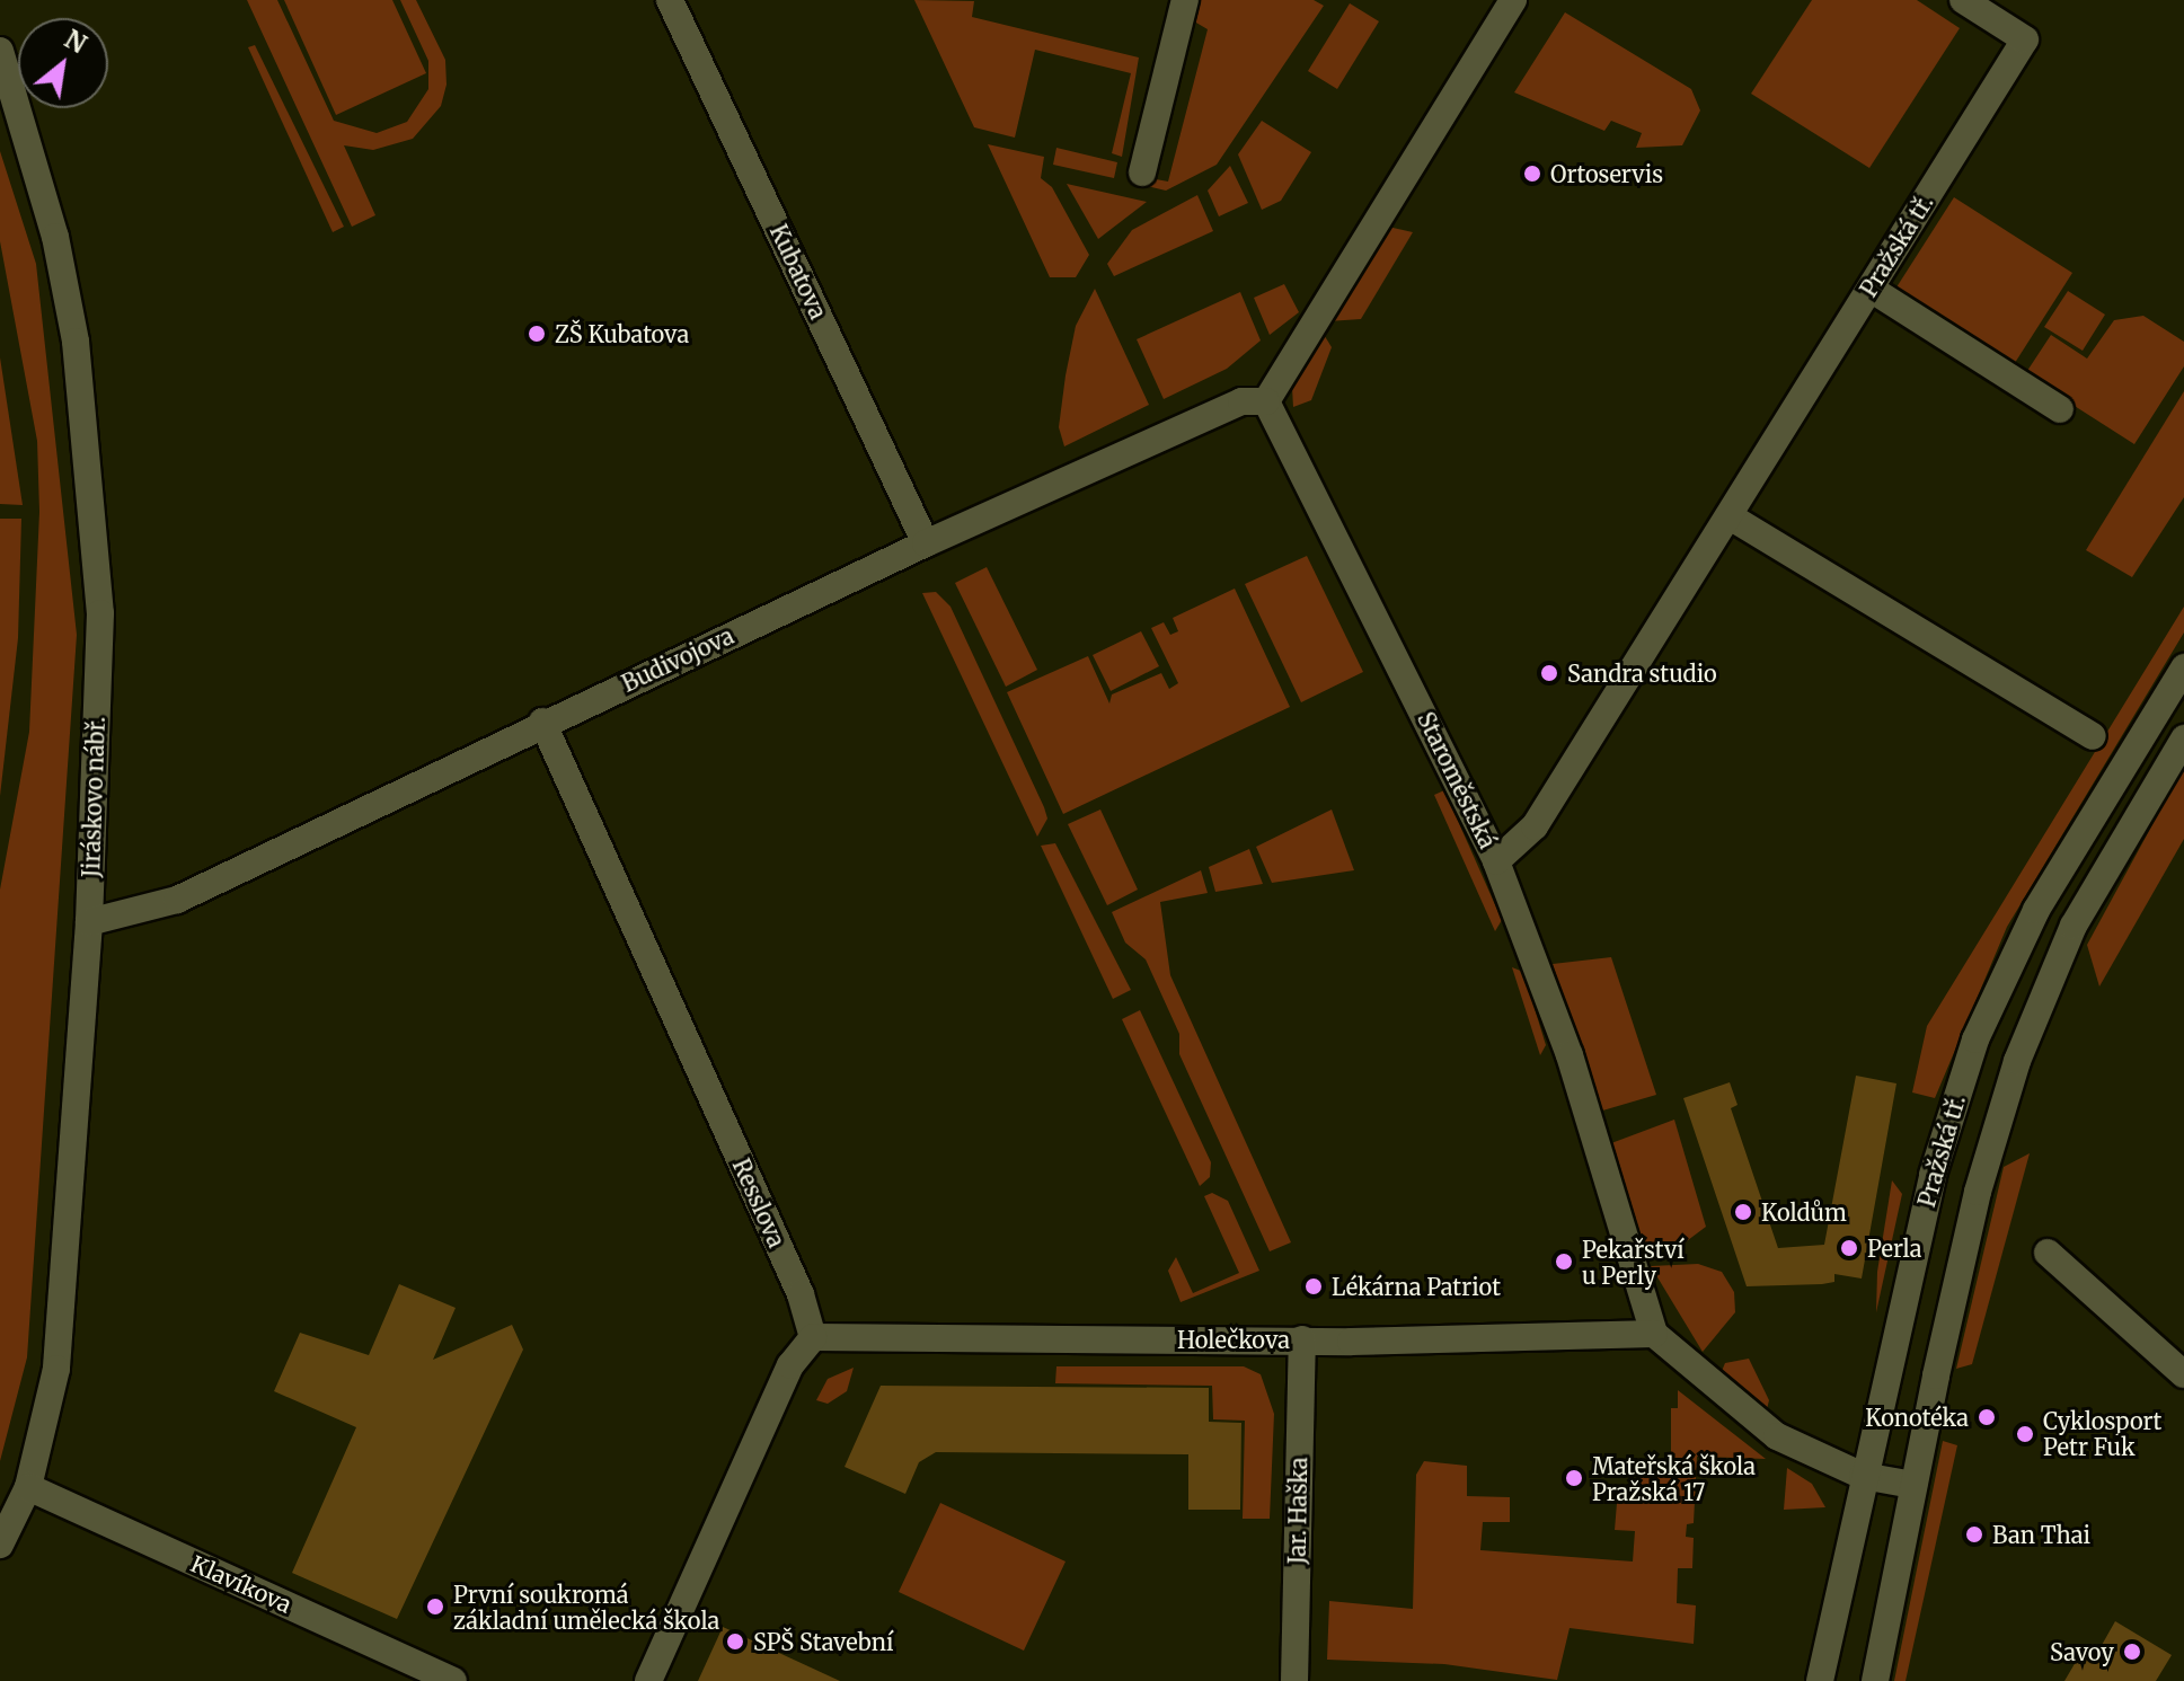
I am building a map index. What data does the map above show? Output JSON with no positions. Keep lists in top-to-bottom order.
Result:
{
  "streets": {
    "street": [
      "Pražská tř.",
      "Kubatova",
      "Budivojova",
      "Staroměstská",
      "Jiráskovo nábř.",
      "Resslova",
      "Holečkova",
      "Jar. Haška",
      "Klavíkova"
    ]
  },
  "crossings": [
    ["Pražská tř.", "Staroměstská"],
    ["Kubatova", "Budivojova"],
    ["Budivojova", "Staroměstská"],
    ["Budivojova", "Jiráskovo nábř."],
    ["Budivojova", "Resslova"],
    ["Staroměstská", "Holečkova"],
    ["Jiráskovo nábř.", "Klavíkova"],
    ["Resslova", "Holečkova"],
    ["Holečkova", "Jar. Haška"]
  ],
  "places": [
    "Ortoservis",
    "ZŠ Kubatova",
    "Sandra studio",
    "Koldům",
    "Perla",
    "Pekařství u Perly",
    "Lékárna Patriot",
    "Konotéka",
    "Cyklosport Petr Fuk",
    "Mateřská škola Pražská 17",
    "Ban Thai",
    "První soukromá základní umělecká škola",
    "SPŠ Stavební",
    "Savoy"
  ],
  "north": "top right"
}
